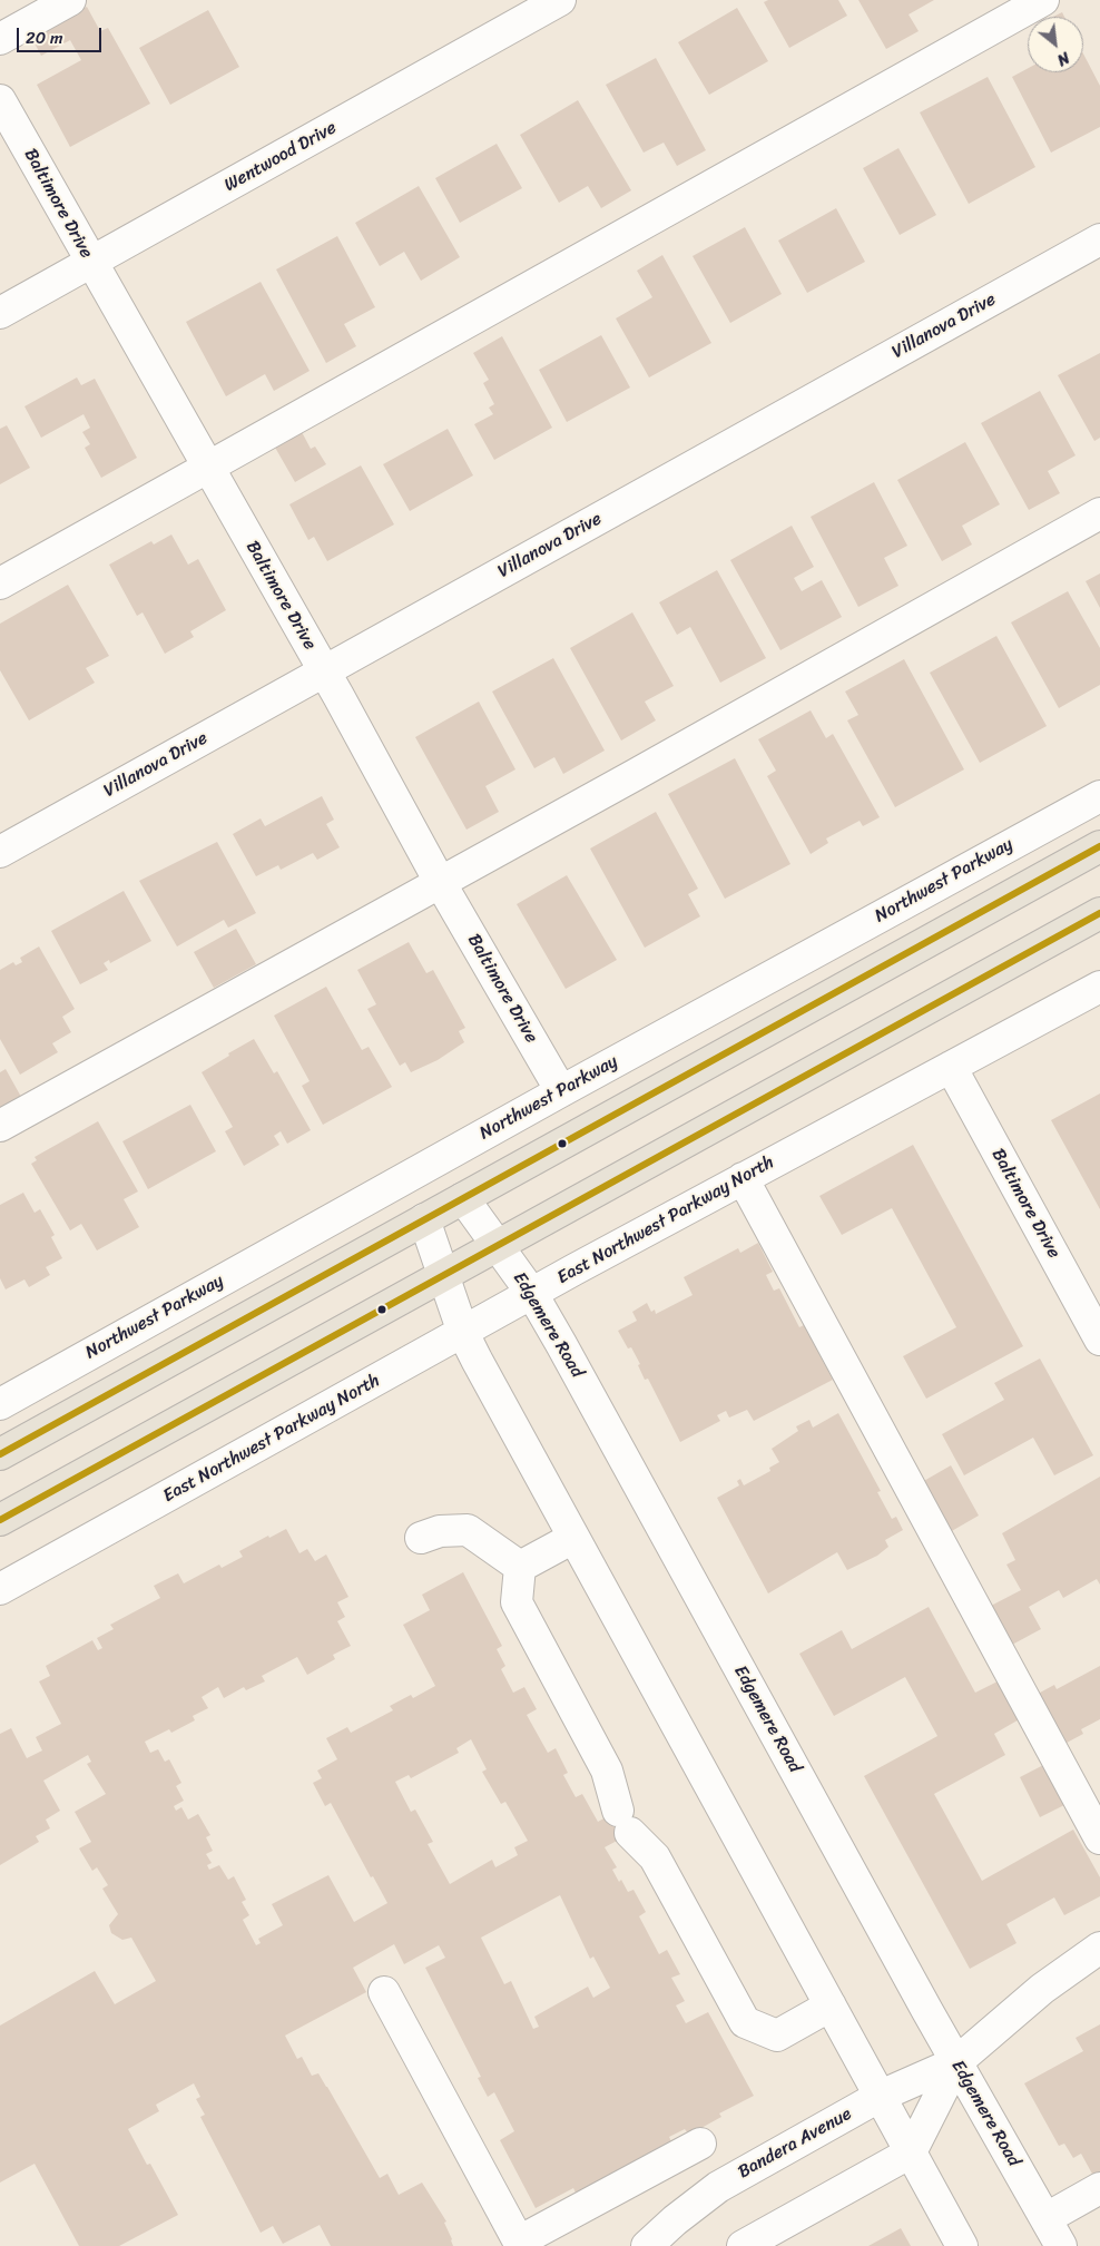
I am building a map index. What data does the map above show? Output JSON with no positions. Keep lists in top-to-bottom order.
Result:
{
  "streets": {
    "street": [
      "Wentwood Drive",
      "Baltimore Drive",
      "Villanova Drive",
      "Northwest Parkway",
      "East Northwest Parkway North",
      "Edgemere Road",
      "Bandera Avenue"
    ]
  },
  "crossings": [
    ["Wentwood Drive", "Baltimore Drive"],
    ["Baltimore Drive", "Villanova Drive"],
    ["Baltimore Drive", "Northwest Parkway"],
    ["Baltimore Drive", "East Northwest Parkway North"],
    ["East Northwest Parkway North", "Edgemere Road"],
    ["Edgemere Road", "Bandera Avenue"]
  ],
  "lines": ["transit line 20"],
  "scale_bar": "20 m",
  "north": "bottom right"
}
